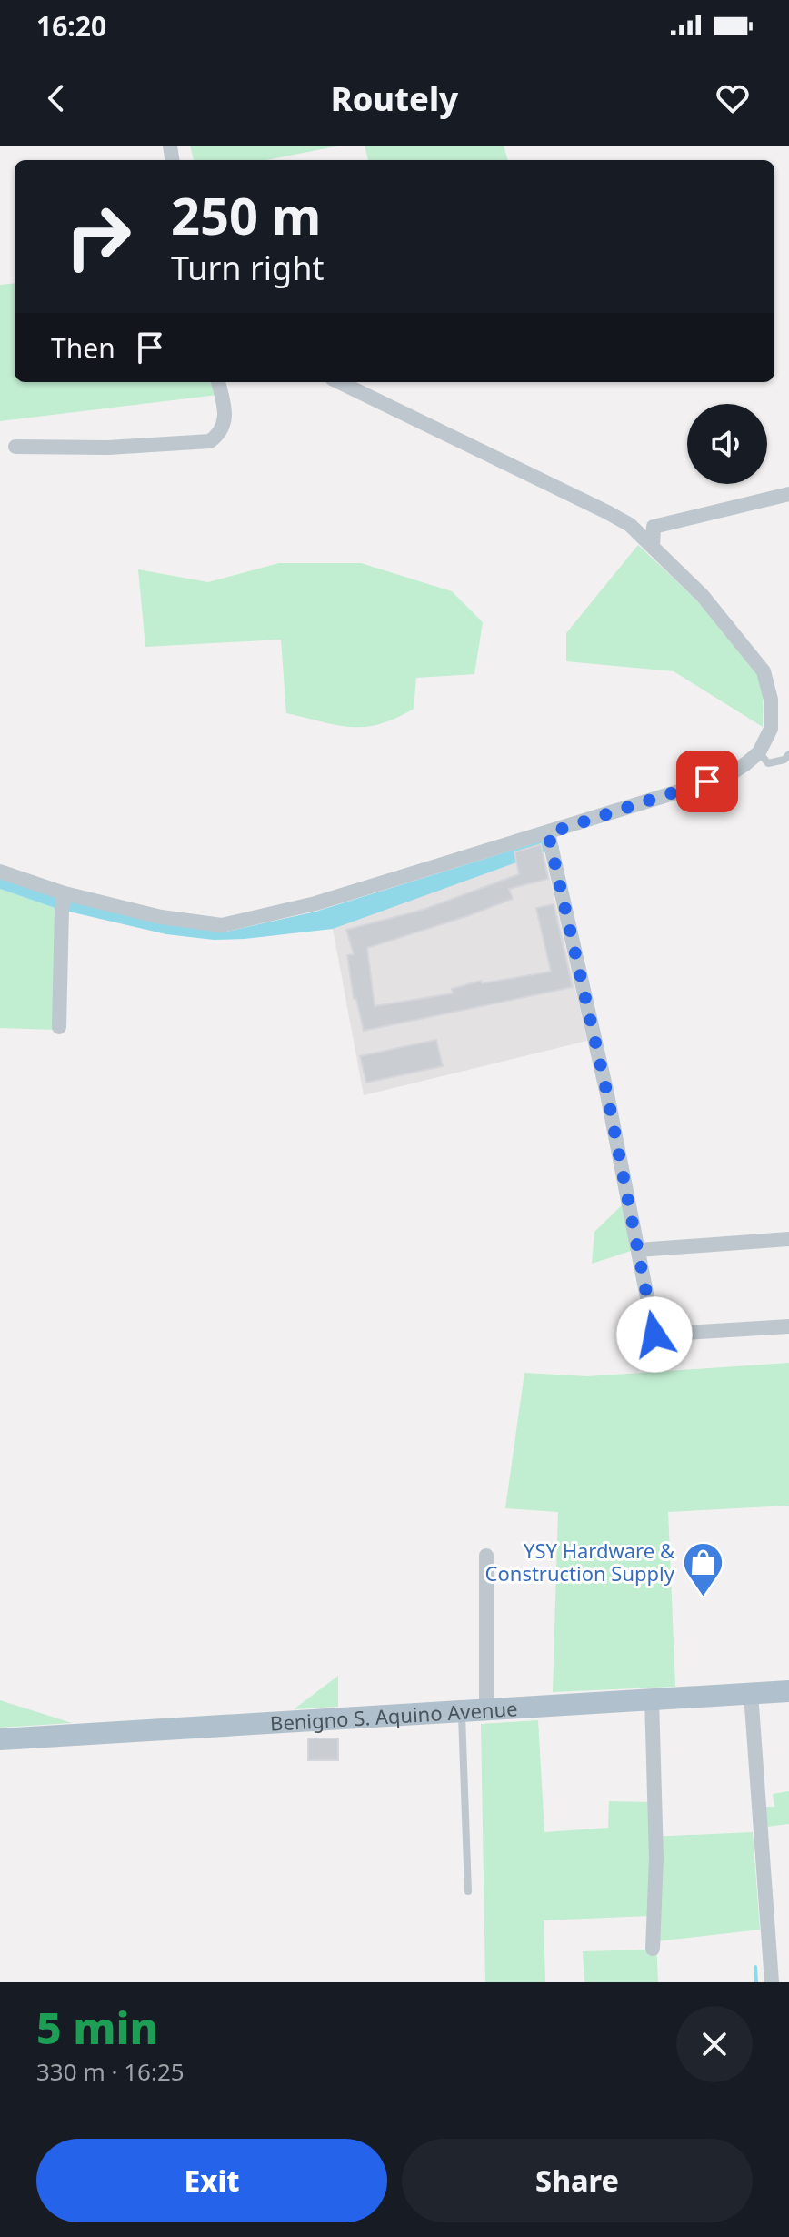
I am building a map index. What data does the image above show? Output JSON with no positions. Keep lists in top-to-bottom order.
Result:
{
  "streets": {
    "main road": ["Benigno S. Aquino Avenue"]
  },
  "places": {
    "shop": ["YSY Hardware & Construction Supply"]
  },
  "page": {
    "status": "16:20",
    "header": "Routely",
    "turn": ["250 m", "Turn right"],
    "then": "Then",
    "heading": ["5 min", "330 m · 16:25"],
    "buttons": ["Exit", "Share"]
  }
}
